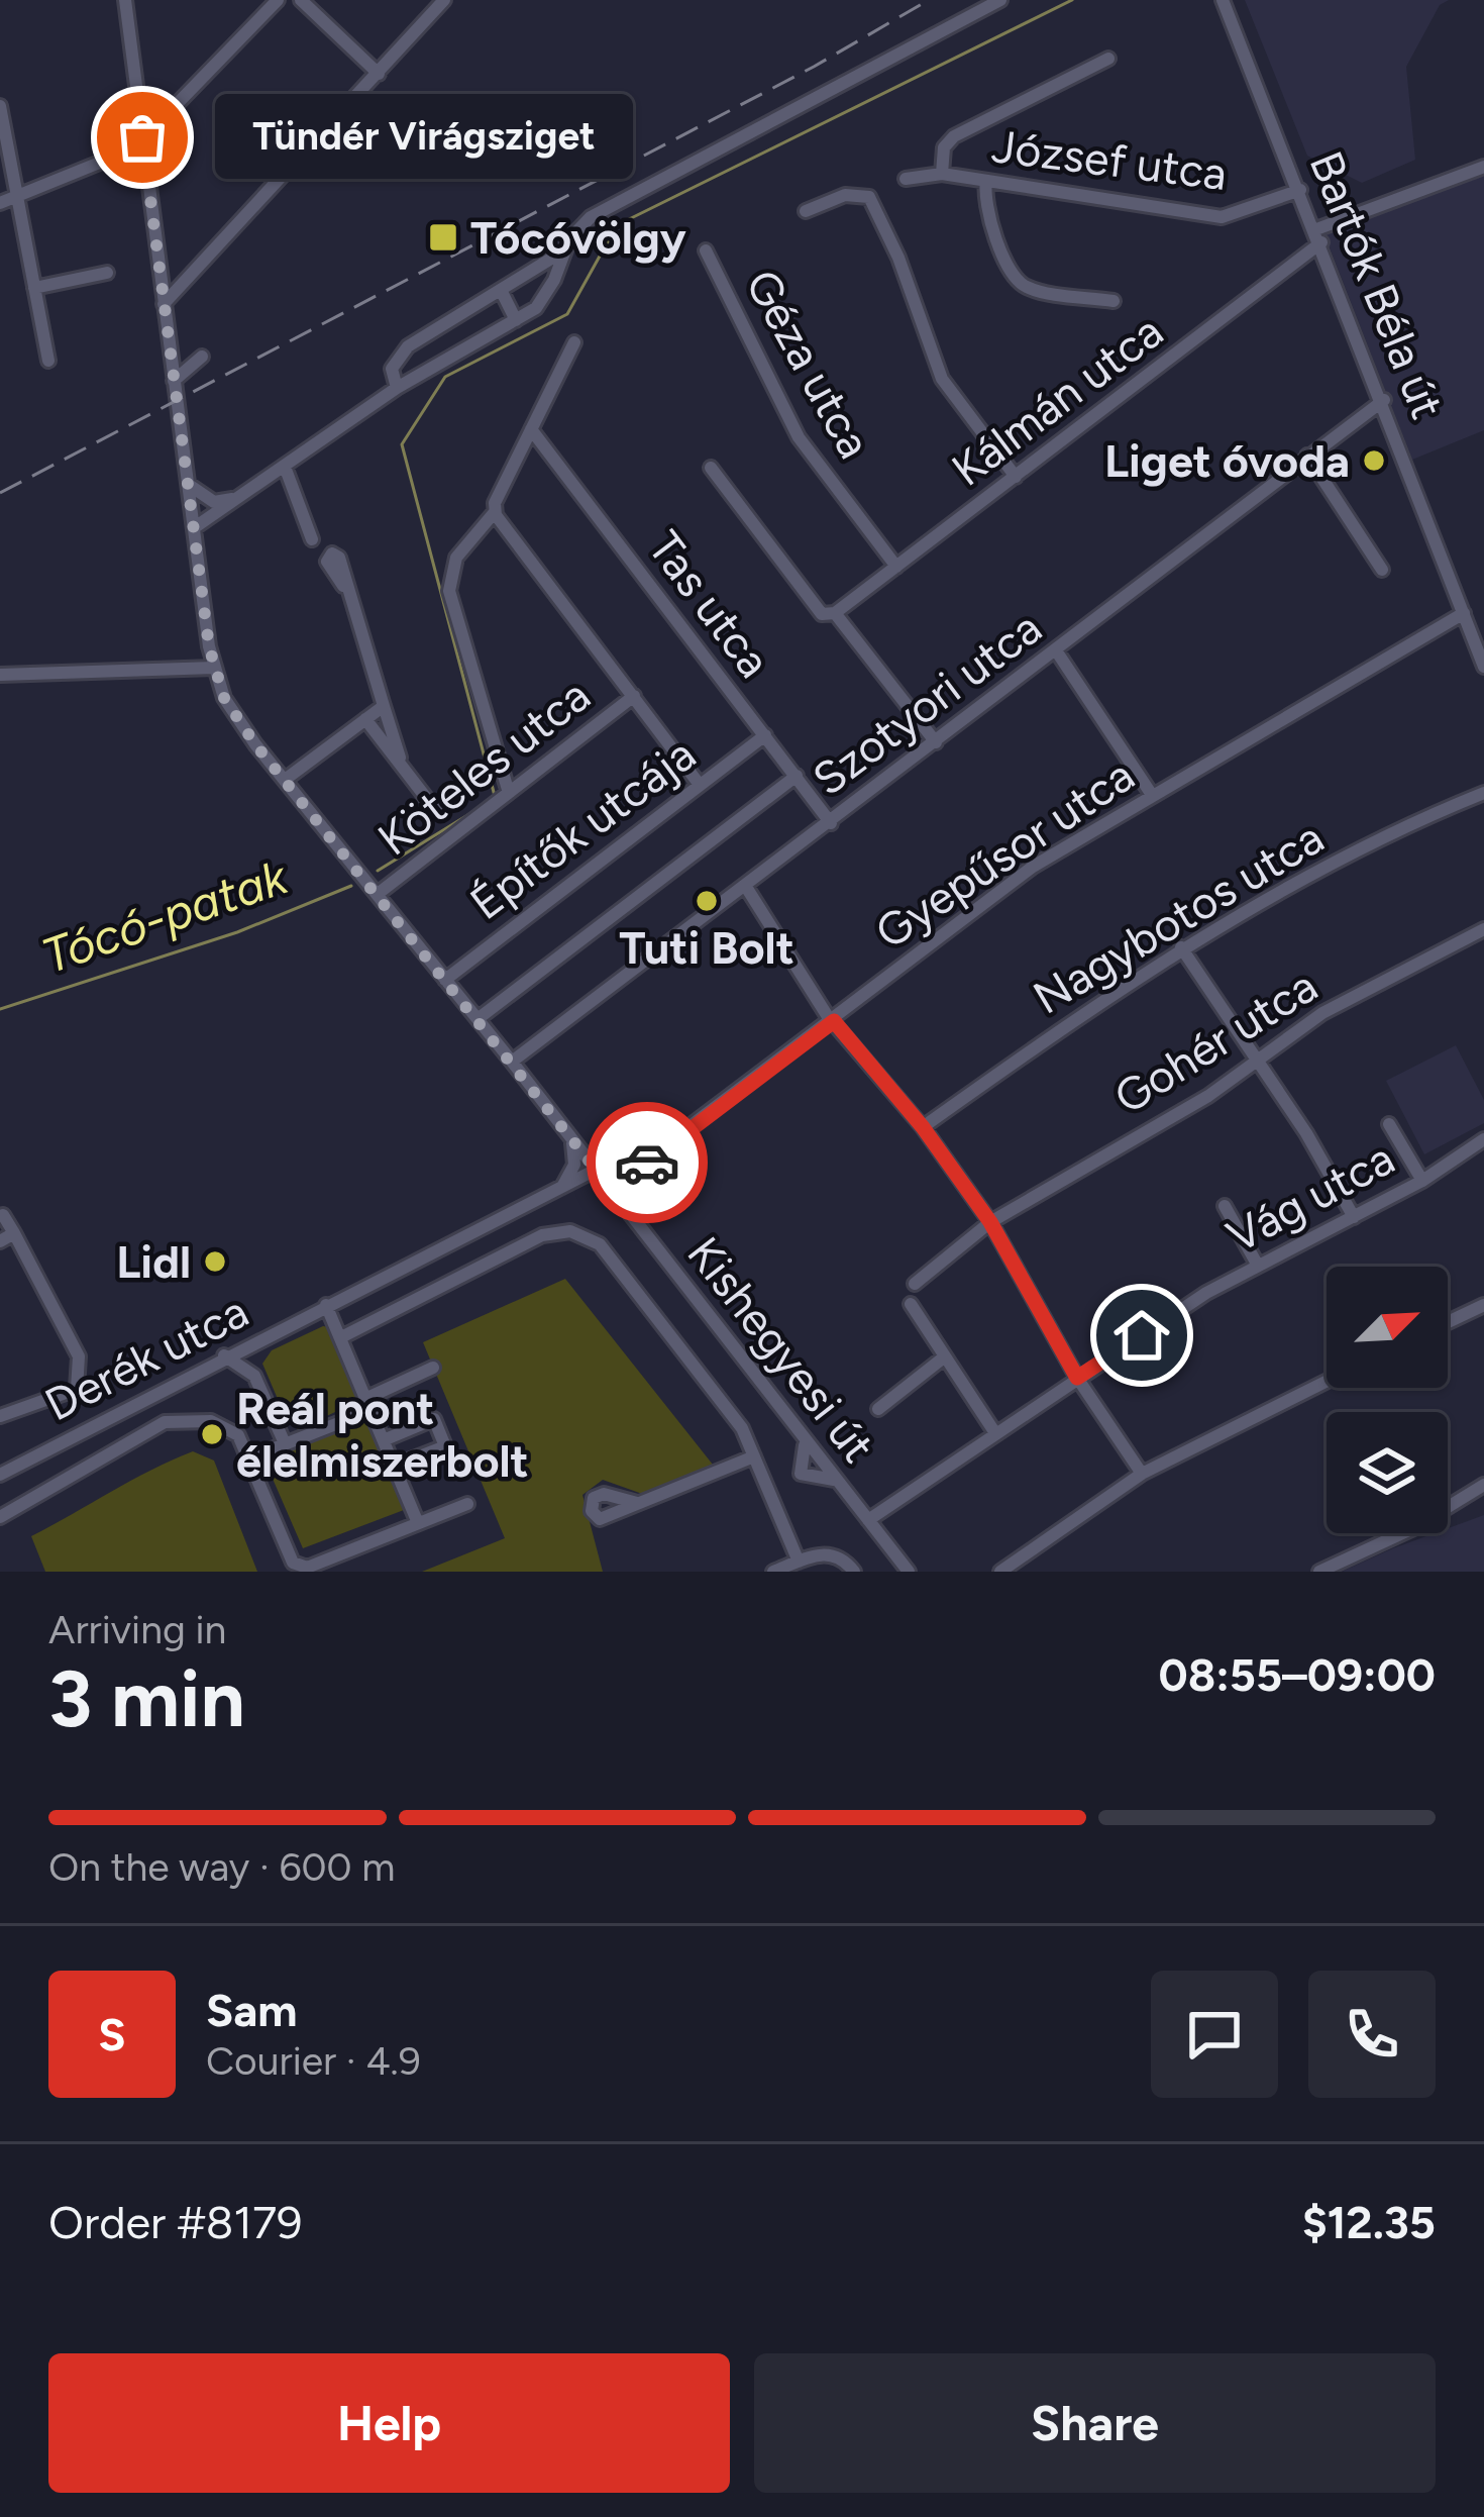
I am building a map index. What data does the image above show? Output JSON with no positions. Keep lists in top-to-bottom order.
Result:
{
  "streets": {
    "street": [
      "József utca",
      "Bartók Béla út",
      "Géza utca",
      "Kálmán utca",
      "Tas utca",
      "Szotyori utca",
      "Köteles utca",
      "Építők utcája",
      "Gyepűsor utca",
      "Nagybotos utca",
      "Gohér utca",
      "Vág utca",
      "Kishegyesi út",
      "Derék utca"
    ]
  },
  "crossings": [
    ["József utca", "Bartók Béla út"],
    ["Bartók Béla út", "Kálmán utca"],
    ["Bartók Béla út", "Szotyori utca"],
    ["Bartók Béla út", "Gyepűsor utca"],
    ["Géza utca", "Kálmán utca"],
    ["Tas utca", "Szotyori utca"],
    ["Tas utca", "Építők utcája"],
    ["Szotyori utca", "Kishegyesi út"],
    ["Köteles utca", "Kishegyesi út"],
    ["Építők utcája", "Kishegyesi út"],
    ["Gyepűsor utca", "Kishegyesi út"],
    ["Vág utca", "Kishegyesi út"],
    ["Kishegyesi út", "Derék utca"]
  ],
  "water": ["Tócó-patak"],
  "places": {
    "other": [
      "Tündér Virágsziget",
      "Liget óvoda",
      "Tuti Bolt",
      "Lidl",
      "Reál pont élelmiszerbolt"
    ],
    "transit": ["Tócóvölgy"]
  },
  "north": "top right",
  "page": {
    "bubble": "Tündér Virágsziget",
    "heading": ["3 min", "Arriving in", "08:55–09:00"],
    "panel": [
      "Sam",
      "Courier · 4.9",
      "Order #8179",
      "$12.35"
    ],
    "bar": "On the way · 600 m",
    "round": "S",
    "buttons": ["Help", "Share"]
  }
}
